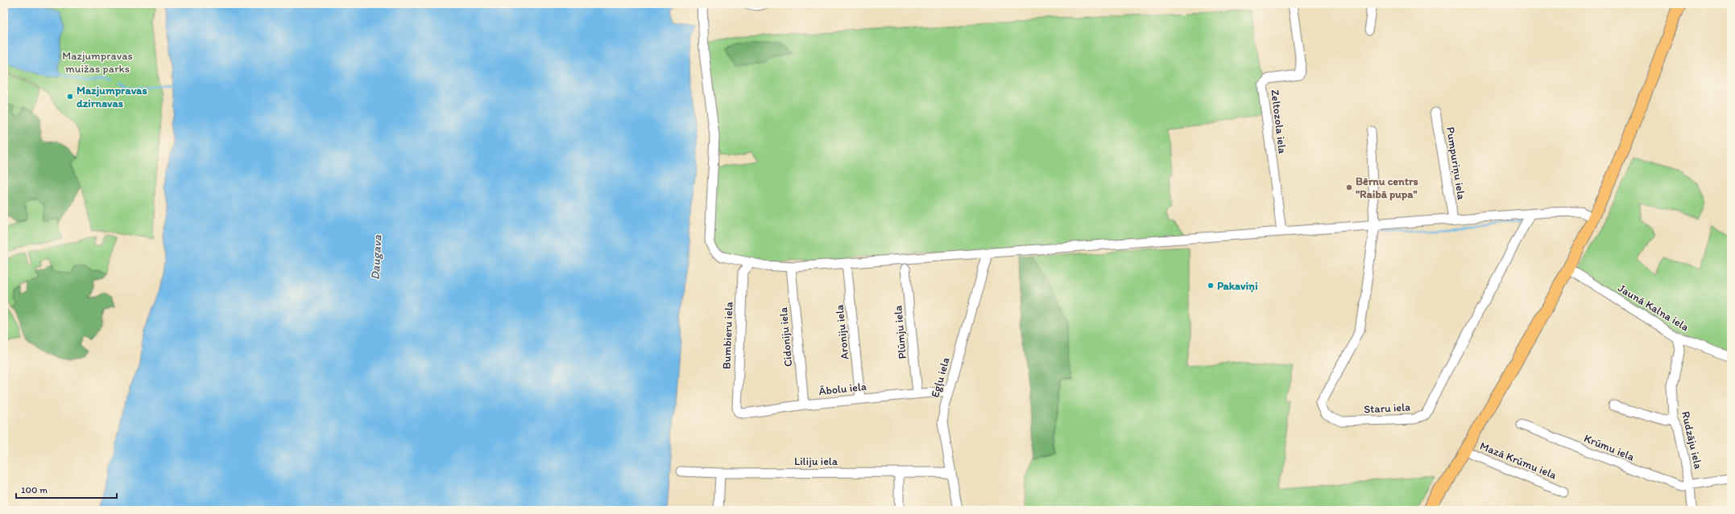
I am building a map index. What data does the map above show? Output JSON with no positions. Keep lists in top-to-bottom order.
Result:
{
  "streets": {
    "street": [
      "Zeltozola iela",
      "Pumpuriņu iela",
      "Jaunā Kalna iela",
      "Aroniju iela",
      "Plūmju iela",
      "Bumbieru iela",
      "Cidoniju iela",
      "Egļu iela",
      "Ābolu iela",
      "Staru iela",
      "Rudzāju iela",
      "Krūmu iela",
      "Mazā Krūmu iela",
      "Liliju iela"
    ]
  },
  "crossings": [
    ["Jaunā Kalna iela", "Rudzāju iela"],
    ["Aroniju iela", "Ābolu iela"],
    ["Plūmju iela", "Ābolu iela"],
    ["Bumbieru iela", "Ābolu iela"],
    ["Cidoniju iela", "Ābolu iela"],
    ["Egļu iela", "Ābolu iela"],
    ["Egļu iela", "Liliju iela"],
    ["Rudzāju iela", "Krūmu iela"]
  ],
  "water": ["Daugava"],
  "parks": ["Mazjumpravas muižas parks"],
  "places": ["Mazjumpravas dzirnavas", "Bērnu centrs \"Raibā pupa\"", "Pakaviņi"],
  "scale_bar": "100 m"
}
